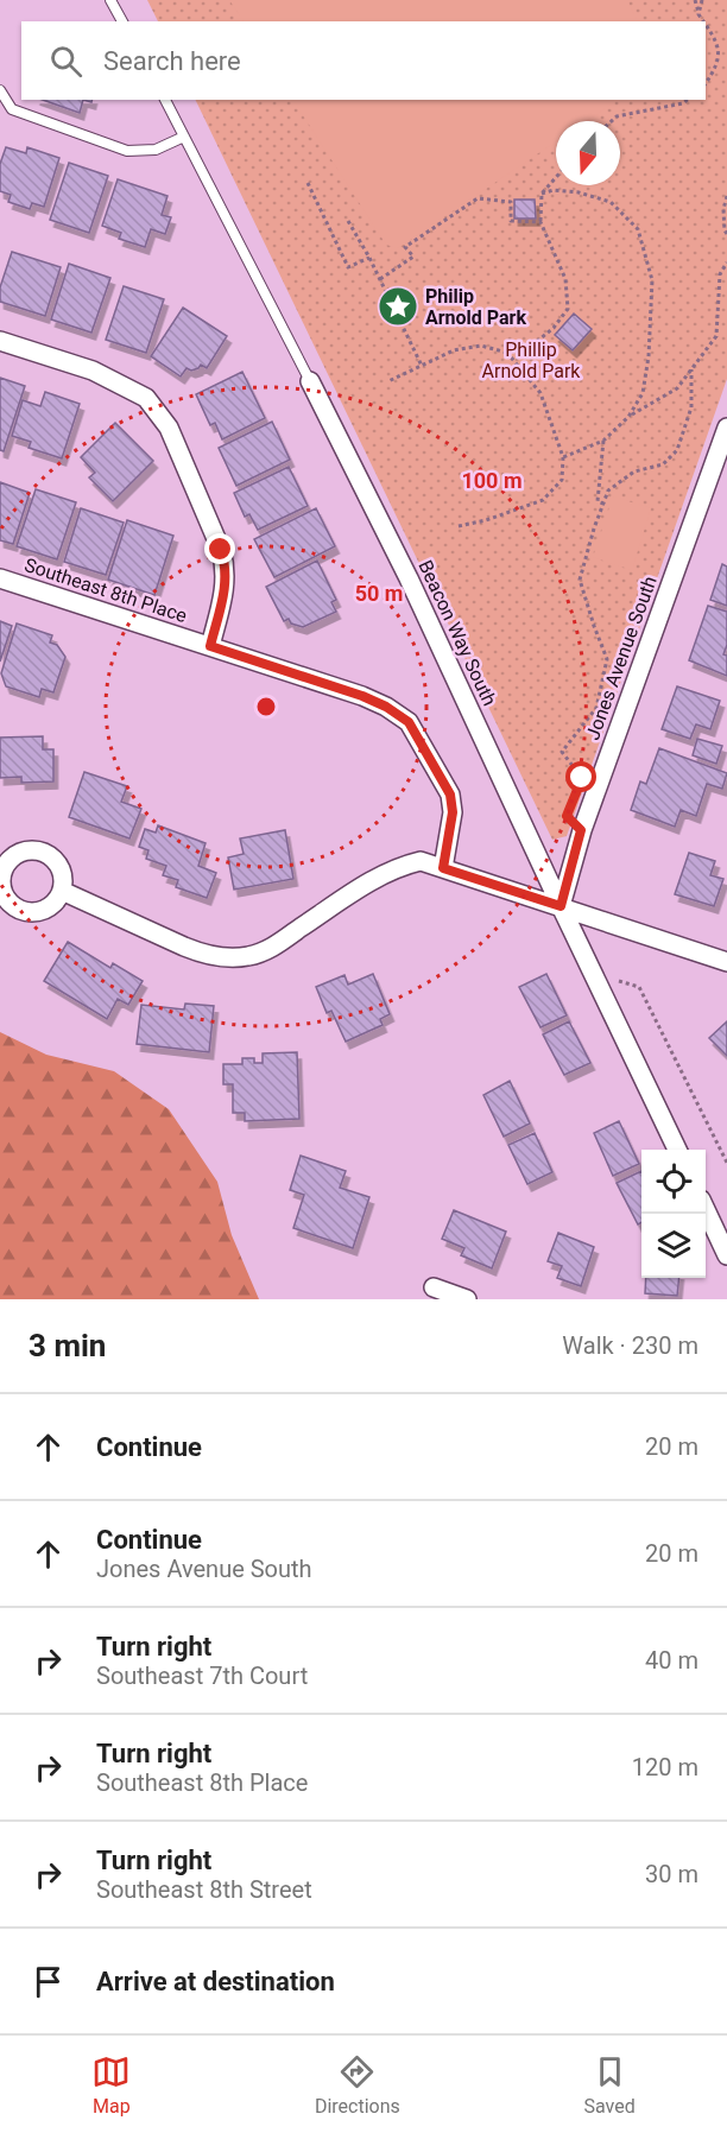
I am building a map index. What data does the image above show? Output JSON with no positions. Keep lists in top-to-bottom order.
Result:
{
  "streets": {
    "street": ["Southeast 8th Place", "Beacon Way South", "Jones Avenue South"]
  },
  "crossings": [
    ["Beacon Way South", "Jones Avenue South"]
  ],
  "parks": ["Phillip Arnold Park"],
  "places": {
    "place": ["Philip Arnold Park"]
  },
  "north": "bottom",
  "page": {
    "search": "Search here",
    "heading": ["3 min", "Walk · 230 m"],
    "list": [
      ["Continue", "20 m"],
      ["Continue", "Jones Avenue South", "20 m"],
      ["Turn right", "Southeast 7th Court", "40 m"],
      ["Turn right", "Southeast 8th Place", "120 m"],
      ["Turn right", "Southeast 8th Street", "30 m"],
      "Arrive at destination"
    ],
    "nav": ["Map", "Directions", "Saved"]
  },
  "rings": ["100 m", "50 m"]
}
